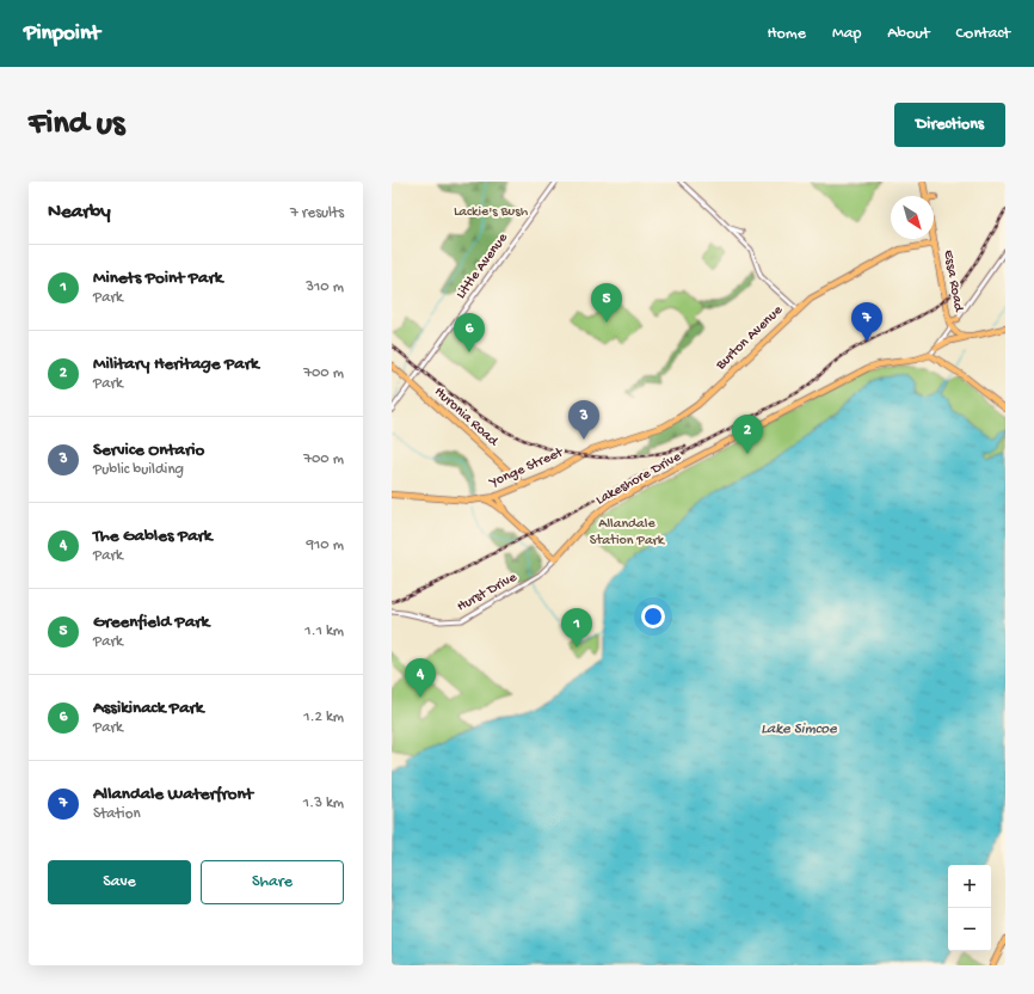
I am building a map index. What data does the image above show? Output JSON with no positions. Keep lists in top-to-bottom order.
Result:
{
  "streets": {
    "main road": [
      "Essa Road",
      "Burton Avenue",
      "Huronia Road",
      "Yonge Street",
      "Lakeshore Drive"
    ],
    "street": ["Little Avenue", "Hurst Drive"]
  },
  "crossings": [
    ["Little Avenue", "Huronia Road"],
    ["Essa Road", "Burton Avenue"],
    ["Burton Avenue", "Yonge Street"],
    ["Huronia Road", "Yonge Street"],
    ["Lakeshore Drive", "Hurst Drive"]
  ],
  "water": ["Lake Simcoe"],
  "parks": ["Lackie's Bush", "Allandale Station Park"],
  "north": "bottom right",
  "page": {
    "header": "Pinpoint",
    "nav": [
      "Home",
      "Map",
      "About",
      "Contact"
    ],
    "buttons": [
      "Directions",
      ["Save", "Share"]
    ],
    "title": "Find us",
    "heading": ["Nearby", "7 results"],
    "list": [
      {
        "mark": "1",
        "name": "Minets Point Park",
        "note": "Park",
        "value": "310 m"
      },
      {
        "mark": "2",
        "name": "Military Heritage Park",
        "note": "Park",
        "value": "700 m"
      },
      {
        "mark": "3",
        "name": "Service Ontario",
        "note": "Public building",
        "value": "700 m"
      },
      {
        "mark": "4",
        "name": "The Gables Park",
        "note": "Park",
        "value": "910 m"
      },
      {
        "mark": "5",
        "name": "Greenfield Park",
        "note": "Park",
        "value": "1.1 km"
      },
      {
        "mark": "6",
        "name": "Assikinack Park",
        "note": "Park",
        "value": "1.2 km"
      },
      {
        "mark": "7",
        "name": "Allandale Waterfront",
        "note": "Station",
        "value": "1.3 km"
      }
    ],
    "pins": [
      "5",
      "7",
      "6",
      "3",
      "2",
      "1",
      "4"
    ],
    "map_buttons": ["+", "−"]
  }
}
